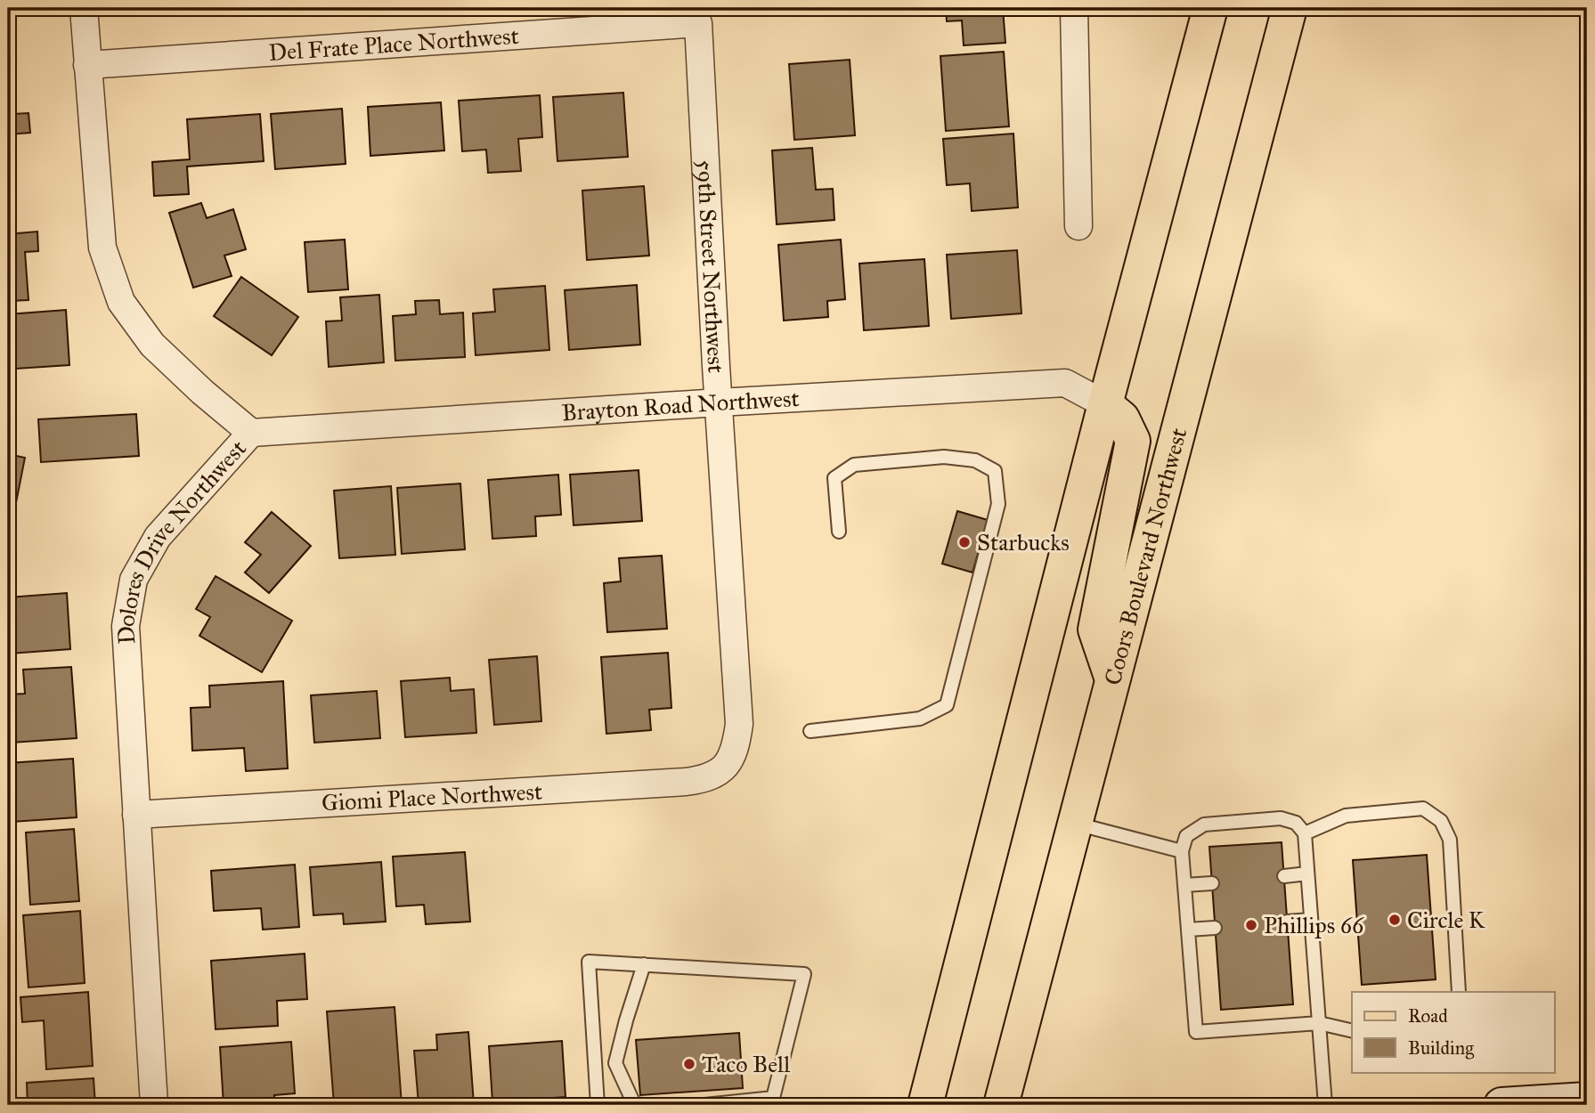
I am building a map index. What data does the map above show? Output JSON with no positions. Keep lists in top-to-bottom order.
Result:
{
  "streets": {
    "main road": ["Coors Boulevard Northwest"],
    "street": [
      "Del Frate Place Northwest",
      "59th Street Northwest",
      "Brayton Road Northwest",
      "Dolores Drive Northwest",
      "Giomi Place Northwest"
    ]
  },
  "crossings": [
    ["Del Frate Place Northwest", "59th Street Northwest"],
    ["Del Frate Place Northwest", "Dolores Drive Northwest"],
    ["59th Street Northwest", "Brayton Road Northwest"],
    ["59th Street Northwest", "Giomi Place Northwest"],
    ["Brayton Road Northwest", "Dolores Drive Northwest"],
    ["Dolores Drive Northwest", "Giomi Place Northwest"]
  ],
  "places": [
    "Starbucks",
    "Circle K",
    "Phillips 66",
    "Taco Bell"
  ],
  "legend": ["Road", "Building"]
}
